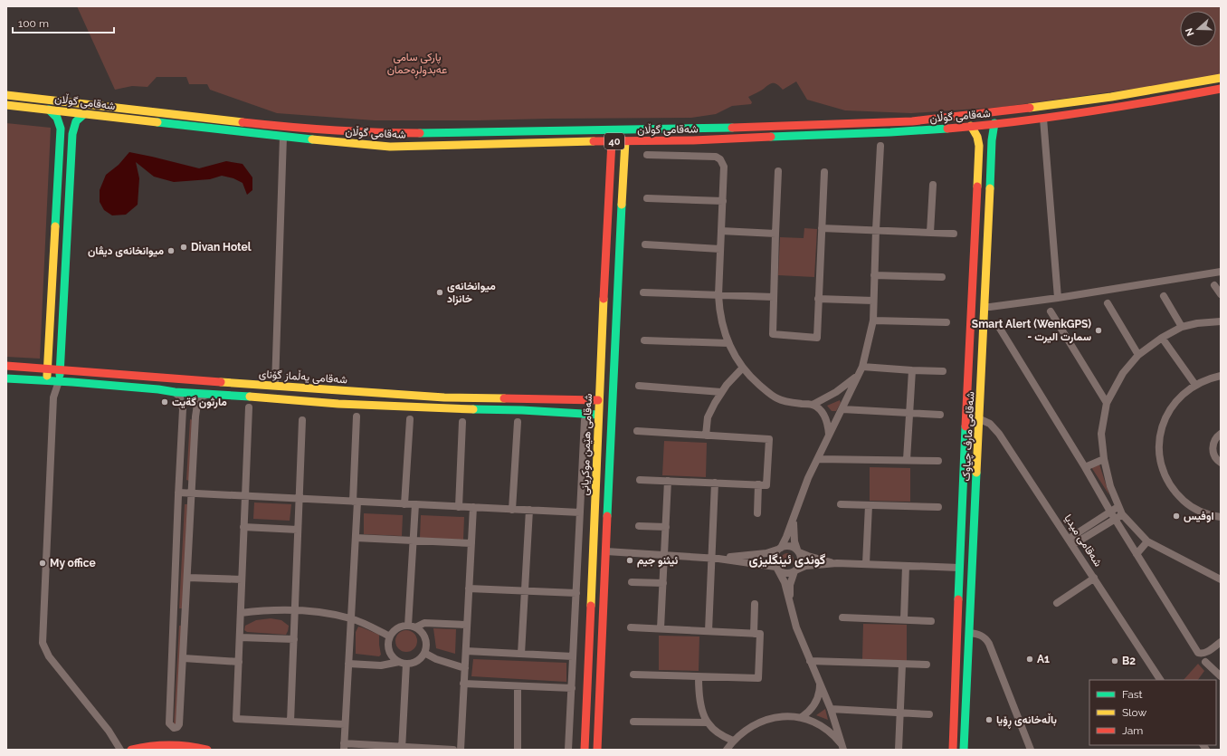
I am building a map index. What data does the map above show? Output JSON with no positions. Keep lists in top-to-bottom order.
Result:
{
  "streets": {
    "street": [
      "شەقامی گوڵان",
      "40",
      "شەقامی یەڵماز گۆنای",
      "شەقامی مارف چیاوک",
      "شەقامی هێمن موکریانی",
      "شەقامی میدیا"
    ]
  },
  "crossings": [
    ["شەقامی گوڵان", "شەقامی مارف چیاوک"],
    ["شەقامی گوڵان", "شەقامی هێمن موکریانی"],
    ["شەقامی یەڵماز گۆنای", "شەقامی هێمن موکریانی"],
    ["شەقامی مارف چیاوک", "شەقامی میدیا"]
  ],
  "districts": ["گوندی ئینگلیزی"],
  "parks": ["پارکی سامی عەبدولڕەحمان"],
  "places": [
    "Divan Hotel",
    "میوانخانەی دیڤان",
    "میوانخانەی خانزاد",
    "Smart Alert (WenkGPS) - سمارت اليرت",
    "مارثون گةيت",
    "اوفيس",
    "ئيثنو جيم",
    "My office",
    "A1",
    "B2",
    "باڵەخانەی ڕۆیا"
  ],
  "legend": ["Fast", "Slow", "Jam"],
  "scale_bar": "100 m",
  "north": "left"
}
